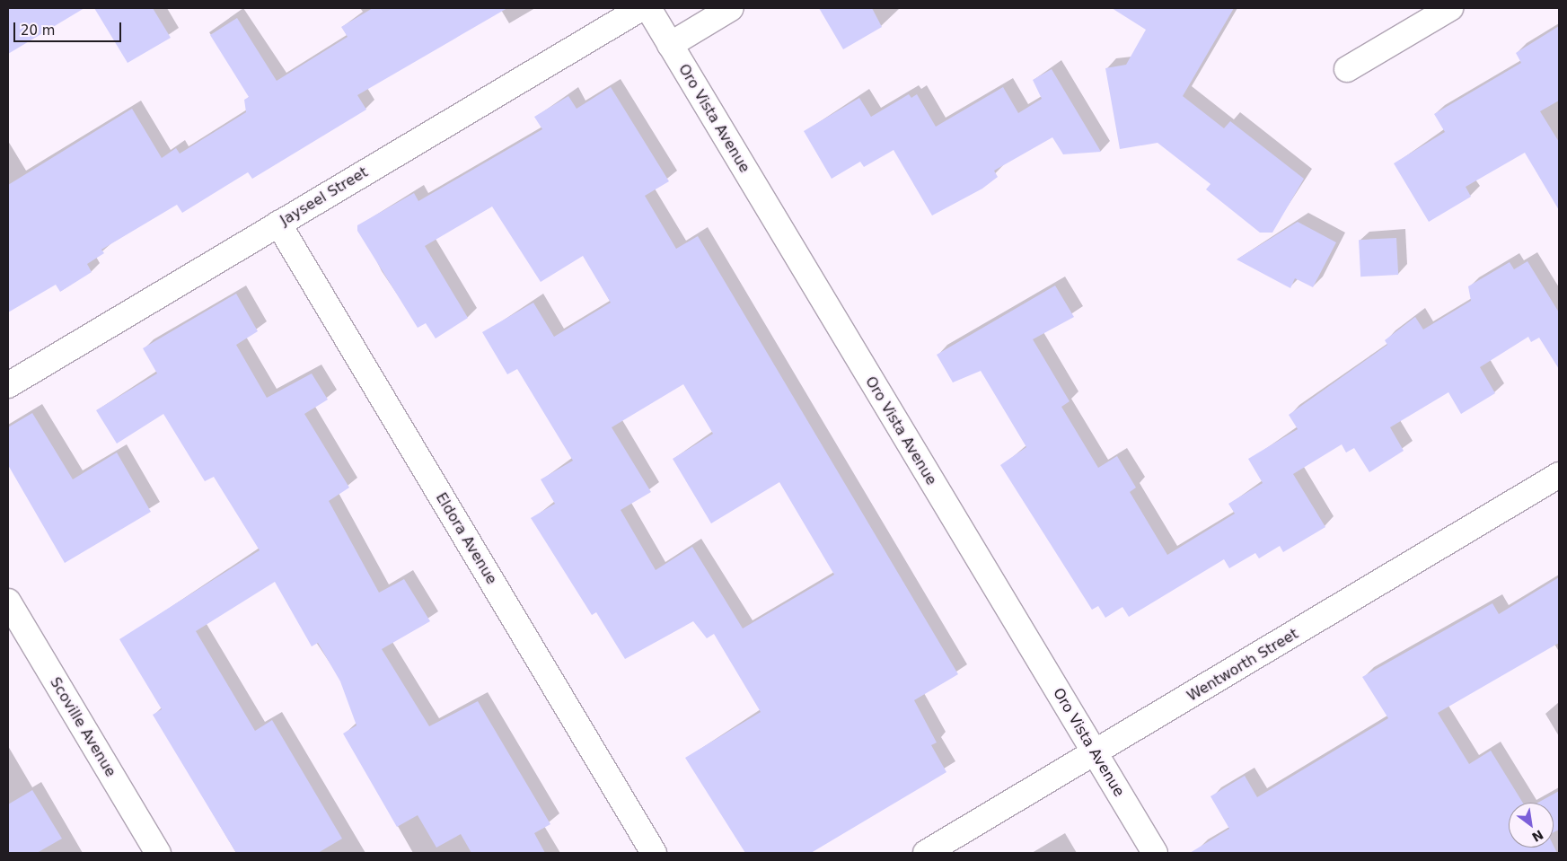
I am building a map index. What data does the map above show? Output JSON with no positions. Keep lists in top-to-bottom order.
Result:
{
  "streets": {
    "street": [
      "Oro Vista Avenue",
      "Jayseel Street",
      "Eldora Avenue",
      "Wentworth Street",
      "Scoville Avenue"
    ]
  },
  "crossings": [
    ["Oro Vista Avenue", "Wentworth Street"],
    ["Jayseel Street", "Eldora Avenue"]
  ],
  "scale_bar": "20 m",
  "north": "bottom right"
}
